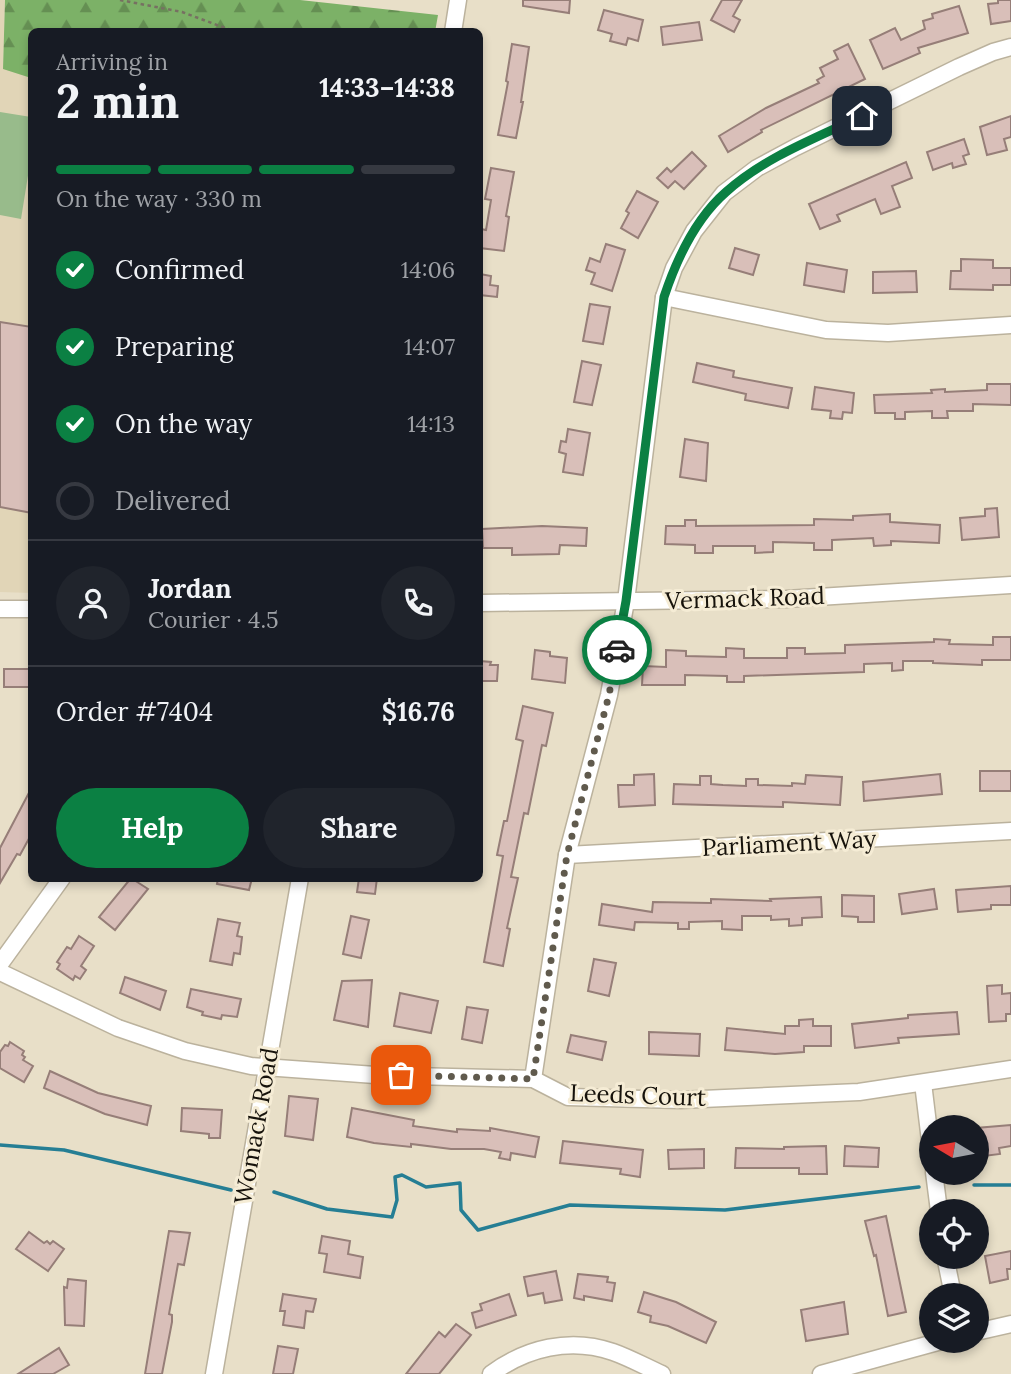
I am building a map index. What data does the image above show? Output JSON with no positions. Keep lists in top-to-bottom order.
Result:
{
  "streets": {
    "street": [
      "Vermack Road",
      "Parliament Way",
      "Leeds Court",
      "Womack Road"
    ]
  },
  "crossings": [
    ["Leeds Court", "Womack Road"]
  ],
  "north": "left",
  "page": {
    "heading": ["2 min", "Arriving in", "14:33–14:38"],
    "panel": [
      "Jordan",
      "Courier · 4.5",
      "Order #7404",
      "$16.76"
    ],
    "bar": "On the way · 330 m",
    "list": [
      ["Confirmed", "14:06"],
      ["Preparing", "14:07"],
      ["On the way", "14:13"],
      "Delivered"
    ],
    "buttons": ["Help", "Share"]
  }
}
